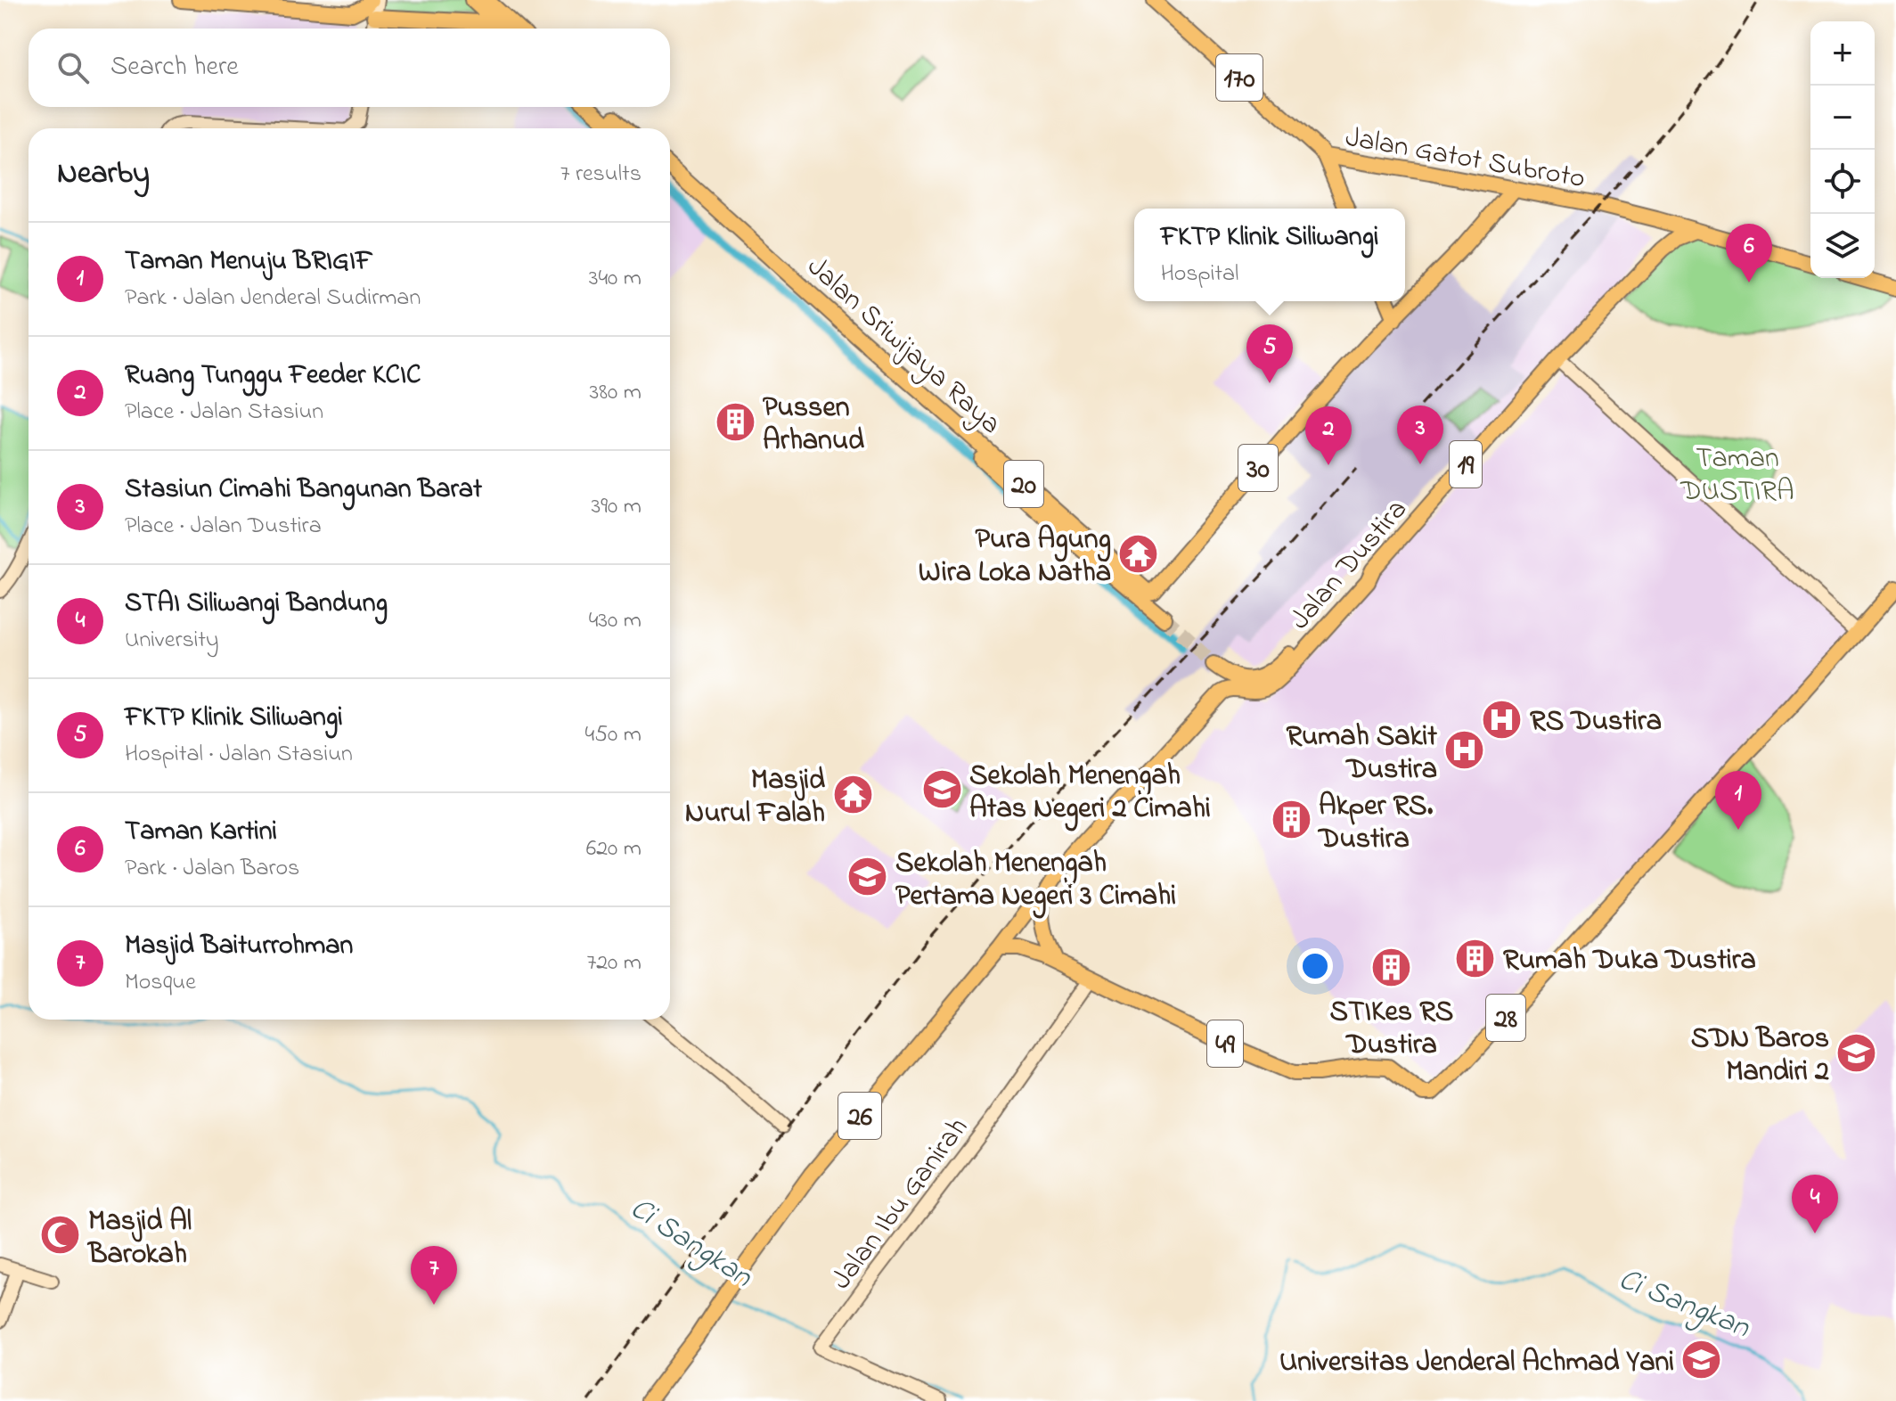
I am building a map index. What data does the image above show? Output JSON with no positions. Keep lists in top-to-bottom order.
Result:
{
  "streets": {
    "main road": [
      "170",
      "Jalan Gatot Subroto",
      "Jalan Sriwijaya Raya",
      "19",
      "30",
      "20",
      "Jalan Dustira",
      "28",
      "49",
      "26",
      "Jalan Ibu Ganirah"
    ]
  },
  "crossings": [
    ["Jalan Gatot Subroto", "30"],
    ["Jalan Gatot Subroto", "Jalan Dustira"],
    ["Jalan Sriwijaya Raya", "30"],
    ["Jalan Dustira", "26"],
    ["28", "49"],
    ["49", "26"],
    ["49", "Jalan Ibu Ganirah"]
  ],
  "water": ["Ci Sangkan"],
  "parks": ["Taman DUSTIRA"],
  "places": {
    "building": [
      "Pussen Arhanud",
      "Akper RS. Dustira",
      "Rumah Duka Dustira",
      "STIKes RS Dustira"
    ],
    "temple": ["Pura Agung Wira Loka Natha", "Masjid Nurul Falah"],
    "hospital": ["RS Dustira", "Rumah Sakit Dustira"],
    "school or university": [
      "Sekolah Menengah Atas Negeri 2 Cimahi",
      "Sekolah Menengah Pertama Negeri 3 Cimahi",
      "SDN Baros Mandiri 2",
      "Universitas Jenderal Achmad Yani"
    ],
    "mosque": ["Masjid Al Barokah"]
  },
  "page": {
    "map_buttons": ["+", "−"],
    "search": "Search here",
    "heading": ["Nearby", "7 results"],
    "popup": ["FKTP Klinik Siliwangi", "Hospital"],
    "list": [
      {
        "mark": "1",
        "name": "Taman Menuju BRIGIF",
        "note": "Park · Jalan Jenderal Sudirman",
        "value": "340 m"
      },
      {
        "mark": "2",
        "name": "Ruang Tunggu Feeder KCIC",
        "note": "Place · Jalan Stasiun",
        "value": "380 m"
      },
      {
        "mark": "3",
        "name": "Stasiun Cimahi Bangunan Barat",
        "note": "Place · Jalan Dustira",
        "value": "390 m"
      },
      {
        "mark": "4",
        "name": "STAI Siliwangi Bandung",
        "note": "University",
        "value": "430 m"
      },
      {
        "mark": "5",
        "name": "FKTP Klinik Siliwangi",
        "note": "Hospital · Jalan Stasiun",
        "value": "450 m"
      },
      {
        "mark": "6",
        "name": "Taman Kartini",
        "note": "Park · Jalan Baros",
        "value": "620 m"
      },
      {
        "mark": "7",
        "name": "Masjid Baiturrohman",
        "note": "Mosque",
        "value": "720 m"
      }
    ],
    "pins": [
      "6",
      "5",
      "3",
      "2",
      "1",
      "4",
      "7"
    ]
  }
}
